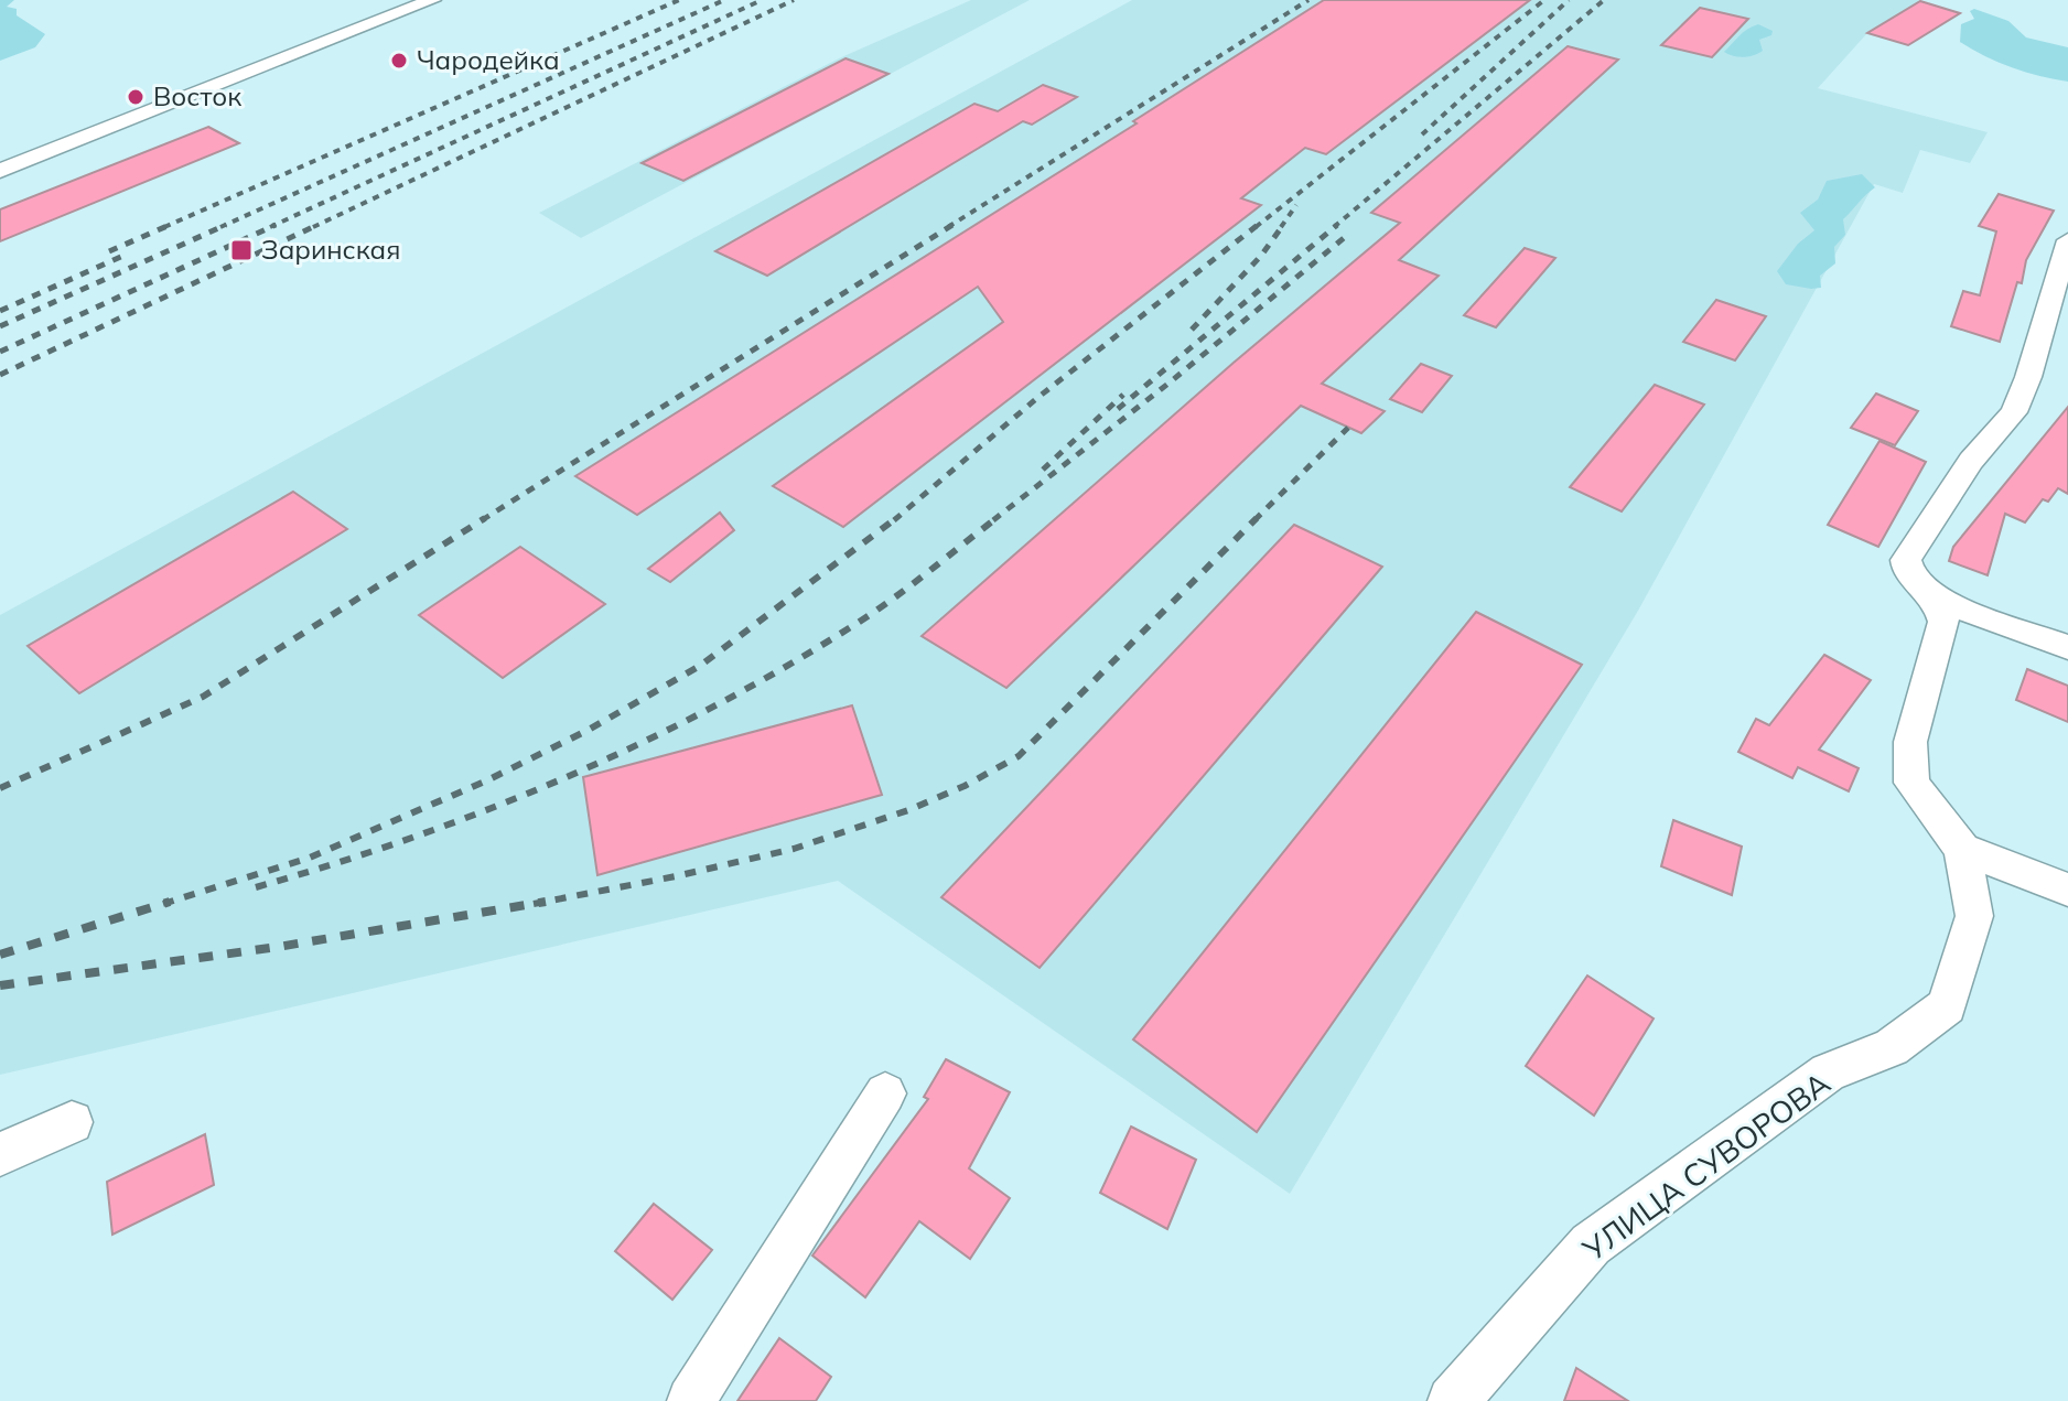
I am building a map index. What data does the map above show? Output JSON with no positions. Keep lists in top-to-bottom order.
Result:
{
  "streets": {
    "street": ["УЛИЦА СУВОРОВА"]
  },
  "places": {
    "other": ["Чародейка", "Восток"],
    "transit": ["Заринская"]
  }
}
